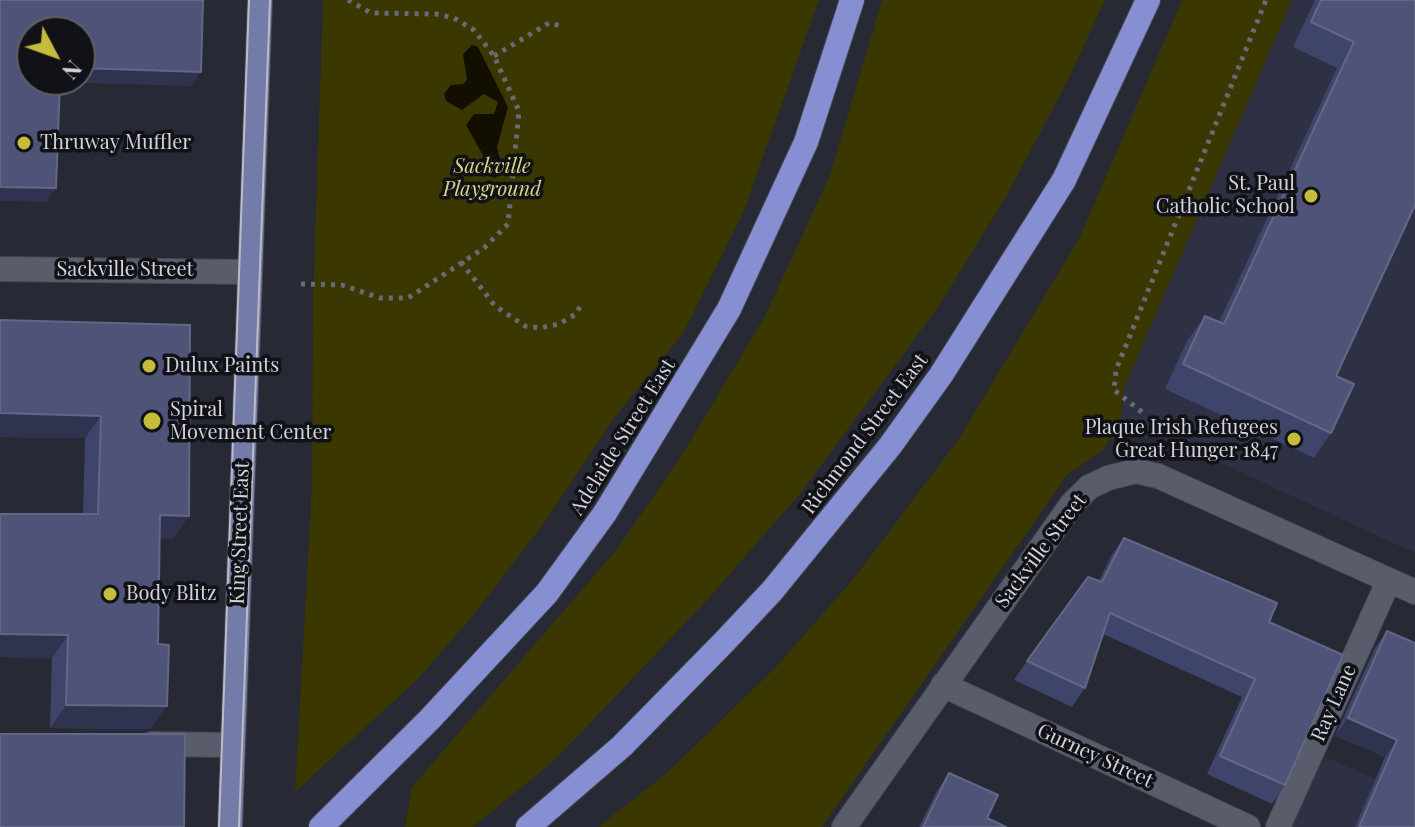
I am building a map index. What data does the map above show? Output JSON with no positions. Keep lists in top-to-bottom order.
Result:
{
  "streets": {
    "highway": ["Richmond Street East", "Adelaide Street East"],
    "main road": ["King Street East"],
    "street": ["Sackville Street", "Ray Lane", "Gurney Street"]
  },
  "crossings": [
    ["Sackville Street", "King Street East"],
    ["Sackville Street", "Ray Lane"],
    ["Sackville Street", "Gurney Street"]
  ],
  "parks": ["Sackville Playground"],
  "places": [
    "Thruway Muffler",
    "St. Paul Catholic School",
    "Dulux Paints",
    "Spiral Movement Center",
    "Plaque Irish Refugees Great Hunger 1847",
    "Body Blitz"
  ],
  "north": "bottom right"
}
